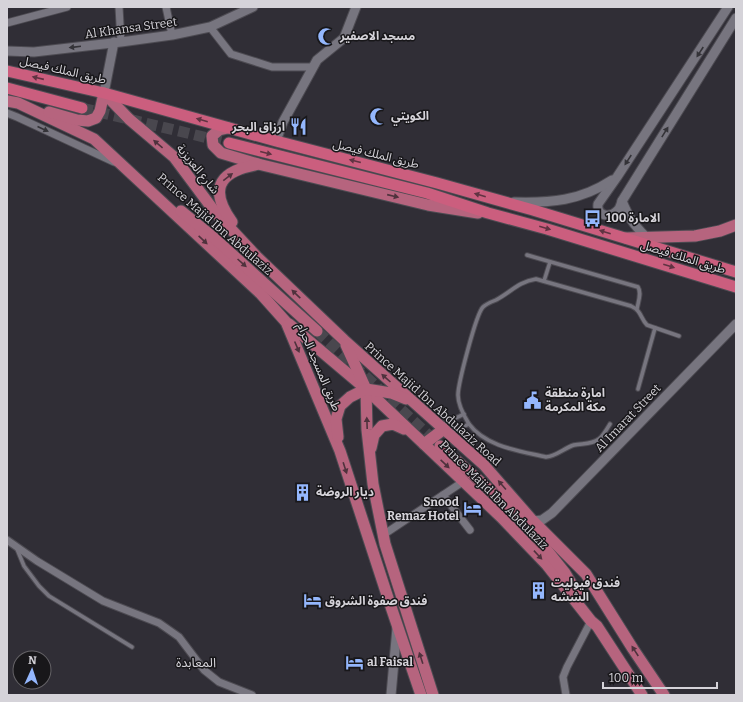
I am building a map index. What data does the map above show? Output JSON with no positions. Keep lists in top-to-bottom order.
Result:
{
  "streets": {
    "highway": ["طريق الملك فيصل"],
    "main road": [
      "شارع العزيزية",
      "Prince Majid Ibn Abdulaziz",
      "طريق المسجد الحرام",
      "Prince Majid Ibn Abdulaziz Road"
    ],
    "street": ["Al Khansa Street", "Al Imarat Street"]
  },
  "crossings": [
    ["طريق الملك فيصل", "شارع العزيزية"],
    ["شارع العزيزية", "Prince Majid Ibn Abdulaziz Road"],
    ["Prince Majid Ibn Abdulaziz", "طريق المسجد الحرام"],
    ["Prince Majid Ibn Abdulaziz Road", "Al Imarat Street"]
  ],
  "one_way": ["شارع العزيزية", "Prince Majid Ibn Abdulaziz Road"],
  "districts": ["المعابدة"],
  "places": {
    "mosque": ["مسجد الاصفير", "الكويتي"],
    "restaurant": ["ارزاق البحر"],
    "bus stop": ["الامارة 100"],
    "public building": ["امارة منطقة مكة المكرمة"],
    "building": ["ديار الروضة", "فندق فيوليت الششه"],
    "hotel": ["Snood Remaz Hotel", "فندق صفوة الشروق", "al Faisal"]
  },
  "scale_bar": "100 m",
  "north": "top"
}
